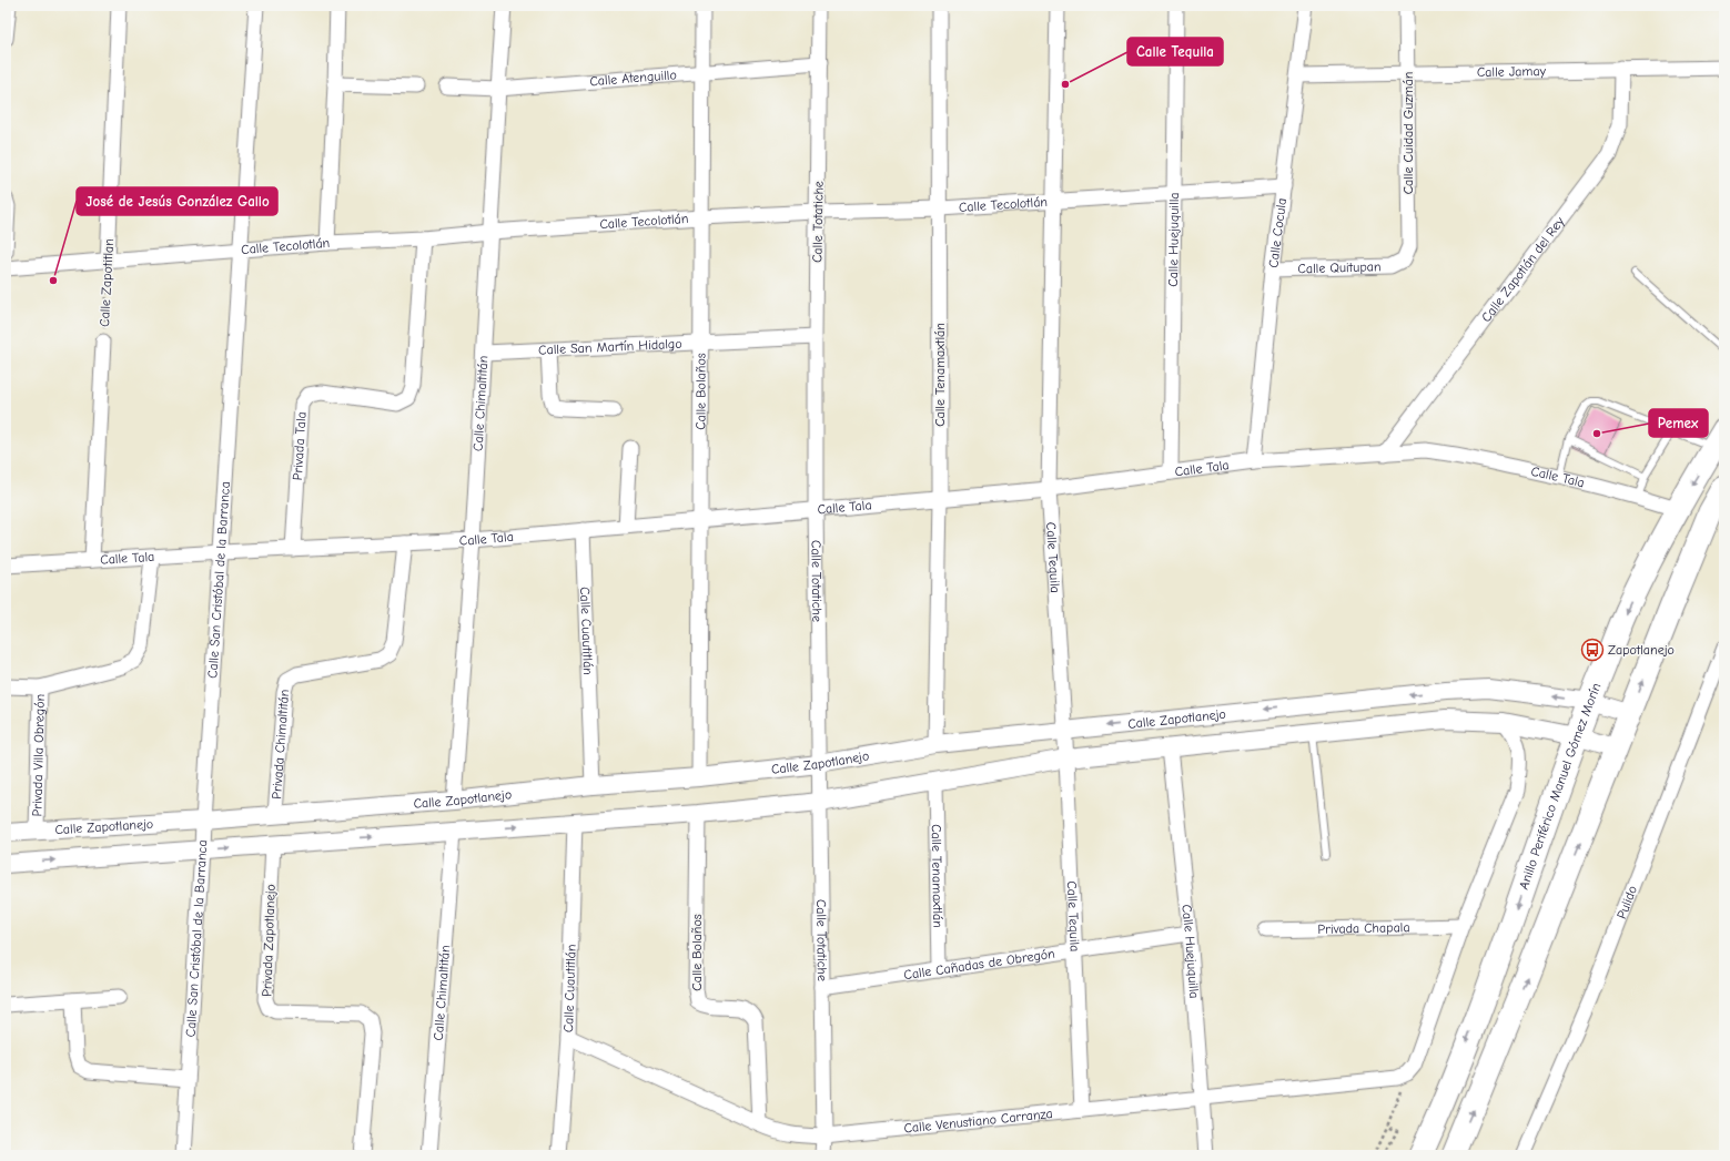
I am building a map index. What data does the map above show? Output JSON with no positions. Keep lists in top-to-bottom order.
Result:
{
  "streets": {
    "highway": ["Anillo Periférico Manuel Gómez Morín"],
    "street": [
      "Calle Jamay",
      "Calle Atenguillo",
      "Calle Cuidad Guzmán",
      "Calle Tecolotlán",
      "Calle Totatiche",
      "Calle Cocula",
      "Calle Huejuquilla",
      "Calle Quitupan",
      "Calle Zapotlán del Rey",
      "Calle Zapotitlan",
      "Calle San Martín Hidalgo",
      "Calle Tenamaxtlán",
      "Calle Bolaños",
      "Calle Chimaltitán",
      "Privada Tala",
      "Calle Tala",
      "Calle Tequila",
      "Calle San Cristóbal de la Barranca",
      "Calle Cuautitlán",
      "Calle Zapotlanejo",
      "Privada Chimaltitán",
      "Privada Villa Obregón",
      "Pulido",
      "Privada Chapala",
      "Privada Zapotlanejo",
      "Calle Cañadas de Obregón",
      "Calle Venustiano Carranza"
    ]
  },
  "crossings": [
    ["Calle Jamay", "Calle Cuidad Guzmán"],
    ["Calle Jamay", "Calle Cocula"],
    ["Calle Jamay", "Calle Zapotlán del Rey"],
    ["Calle Atenguillo", "Calle Totatiche"],
    ["Calle Atenguillo", "Calle Bolaños"],
    ["Calle Atenguillo", "Calle Chimaltitán"],
    ["Calle Cuidad Guzmán", "Calle Quitupan"],
    ["Calle Tecolotlán", "Calle Totatiche"],
    ["Calle Tecolotlán", "Calle Cocula"],
    ["Calle Tecolotlán", "Calle Huejuquilla"],
    ["Calle Tecolotlán", "Calle Zapotitlan"],
    ["Calle Tecolotlán", "Calle Tenamaxtlán"],
    ["Calle Tecolotlán", "Calle Bolaños"],
    ["Calle Tecolotlán", "Calle Chimaltitán"],
    ["Calle Tecolotlán", "Privada Tala"],
    ["Calle Tecolotlán", "Calle Tequila"],
    ["Calle Tecolotlán", "Calle San Cristóbal de la Barranca"],
    ["Calle Totatiche", "Calle San Martín Hidalgo"],
    ["Calle Totatiche", "Calle Tala"],
    ["Calle Totatiche", "Calle Zapotlanejo"],
    ["Calle Totatiche", "Calle Cañadas de Obregón"],
    ["Calle Totatiche", "Calle Venustiano Carranza"],
    ["Calle Cocula", "Calle Quitupan"],
    ["Calle Cocula", "Calle Tala"],
    ["Calle Huejuquilla", "Calle Tala"],
    ["Calle Huejuquilla", "Calle Cañadas de Obregón"],
    ["Calle Huejuquilla", "Calle Venustiano Carranza"],
    ["Calle Zapotlán del Rey", "Calle Tala"],
    ["Calle Zapotitlan", "Calle Tala"],
    ["Calle San Martín Hidalgo", "Calle Bolaños"],
    ["Calle San Martín Hidalgo", "Calle Chimaltitán"],
    ["Calle Tenamaxtlán", "Calle Tala"],
    ["Calle Tenamaxtlán", "Calle Zapotlanejo"],
    ["Calle Tenamaxtlán", "Calle Cañadas de Obregón"],
    ["Calle Bolaños", "Calle Tala"],
    ["Calle Bolaños", "Calle Zapotlanejo"],
    ["Calle Bolaños", "Calle Venustiano Carranza"],
    ["Calle Chimaltitán", "Calle Tala"],
    ["Calle Chimaltitán", "Calle Zapotlanejo"],
    ["Privada Tala", "Calle Tala"],
    ["Calle Tala", "Calle Tequila"],
    ["Calle Tala", "Calle San Cristóbal de la Barranca"],
    ["Calle Tala", "Calle Cuautitlán"],
    ["Calle Tala", "Privada Chimaltitán"],
    ["Calle Tala", "Anillo Periférico Manuel Gómez Morín"],
    ["Calle Tequila", "Calle Zapotlanejo"],
    ["Calle Tequila", "Calle Cañadas de Obregón"],
    ["Calle Tequila", "Calle Venustiano Carranza"],
    ["Calle San Cristóbal de la Barranca", "Calle Zapotlanejo"],
    ["Calle Cuautitlán", "Calle Zapotlanejo"],
    ["Calle Cuautitlán", "Calle Venustiano Carranza"],
    ["Calle Zapotlanejo", "Privada Chimaltitán"],
    ["Calle Zapotlanejo", "Privada Villa Obregón"],
    ["Calle Zapotlanejo", "Anillo Periférico Manuel Gómez Morín"]
  ],
  "places": {
    "other": ["Calle Tequila", "José de Jesús González Gallo", "Pemex"],
    "bus stop": ["Zapotlanejo"]
  }
}
